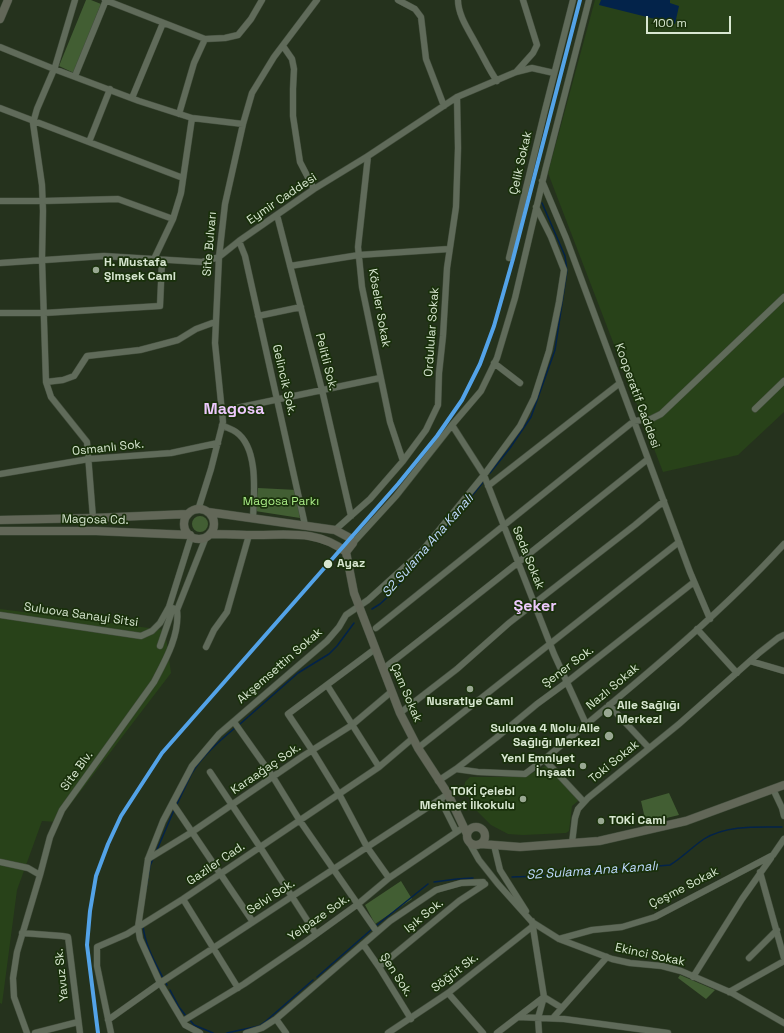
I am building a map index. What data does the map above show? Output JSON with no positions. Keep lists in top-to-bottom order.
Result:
{
  "streets": {
    "main road": ["Magosa Cd.", "Çam Sokak"],
    "street": [
      "Çelik Sokak",
      "Eymir Caddesi",
      "Site Bulvarı",
      "Köseler Sokak",
      "Ordulular Sokak",
      "Pelitli Sok.",
      "Gelincik Sok.",
      "Kooperatif Caddesi",
      "Osmanlı Sok.",
      "Seda Sokak",
      "Suluova Sanayi Sitsi",
      "Akşemsettin Sokak",
      "Şener Sok.",
      "Nazlı Sokak",
      "Toki Sokak",
      "Karaağaç Sok.",
      "Site Blv.",
      "Gaziler Cad.",
      "Çeşme Sokak",
      "Selvi Sok.",
      "Işık Sok.",
      "Yelpaze Sok.",
      "Ekinci Sokak",
      "Söğüt Sk.",
      "Yavuz Sk.",
      "Şen Sok."
    ]
  },
  "crossings": [
    ["Çelik Sokak", "Eymir Caddesi"],
    ["Eymir Caddesi", "Site Bulvarı"],
    ["Eymir Caddesi", "Köseler Sokak"],
    ["Eymir Caddesi", "Ordulular Sokak"],
    ["Eymir Caddesi", "Pelitli Sok."],
    ["Eymir Caddesi", "Gelincik Sok."],
    ["Site Bulvarı", "Osmanlı Sok."],
    ["Site Bulvarı", "Magosa Cd."],
    ["Site Bulvarı", "Site Blv."],
    ["Köseler Sokak", "Ordulular Sokak"],
    ["Ordulular Sokak", "Pelitli Sok."],
    ["Kooperatif Caddesi", "Şener Sok."],
    ["Kooperatif Caddesi", "Nazlı Sokak"],
    ["Magosa Cd.", "Site Blv."],
    ["Seda Sokak", "Akşemsettin Sokak"],
    ["Seda Sokak", "Şener Sok."],
    ["Seda Sokak", "Nazlı Sokak"],
    ["Suluova Sanayi Sitsi", "Site Blv."],
    ["Akşemsettin Sokak", "Çam Sokak"],
    ["Akşemsettin Sokak", "Karaağaç Sok."],
    ["Akşemsettin Sokak", "Gaziler Cad."],
    ["Akşemsettin Sokak", "Selvi Sok."],
    ["Akşemsettin Sokak", "Yelpaze Sok."],
    ["Şener Sok.", "Nazlı Sokak"],
    ["Çam Sokak", "Karaağaç Sok."],
    ["Çam Sokak", "Gaziler Cad."],
    ["Çam Sokak", "Selvi Sok."],
    ["Çam Sokak", "Yelpaze Sok."],
    ["Site Blv.", "Yavuz Sk."],
    ["Gaziler Cad.", "Selvi Sok."],
    ["Çeşme Sokak", "Ekinci Sokak"],
    ["Işık Sok.", "Şen Sok."],
    ["Ekinci Sokak", "Söğüt Sk."],
    ["Söğüt Sk.", "Şen Sok."]
  ],
  "districts": ["Magosa", "Şeker"],
  "water": ["S2 Sulama Ana Kanalı"],
  "parks": ["Magosa Parkı"],
  "places": [
    "H. Mustafa Şimşek Cami",
    "Ayaz",
    "Nusratiye Cami",
    "Aile Sağlığı Merkezi",
    "Suluova 4 Nolu Aile Sağlığı Merkezi",
    "Yeni Emniyet İnşaatı",
    "TOKİ Çelebi Mehmet İlkokulu",
    "TOKİ Cami"
  ],
  "scale_bar": "100 m"
}
